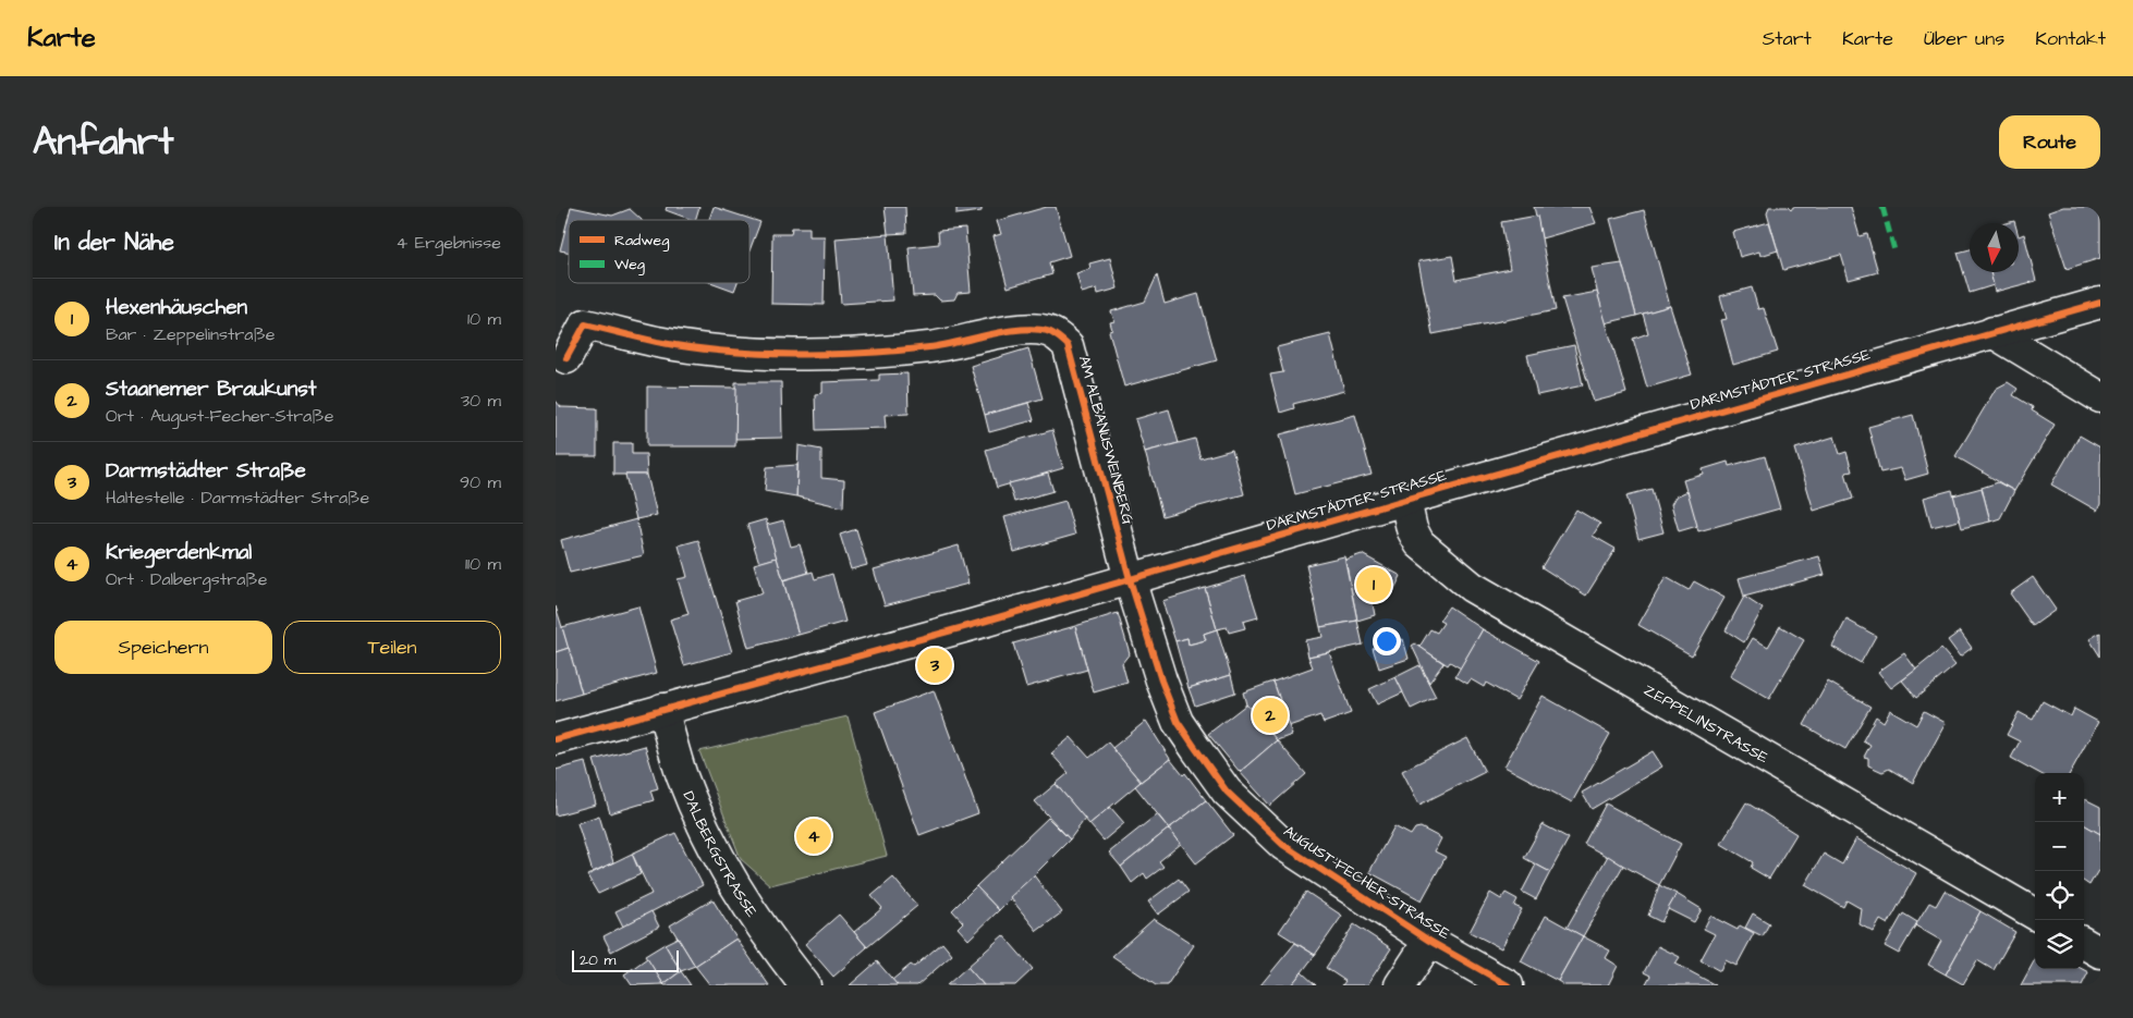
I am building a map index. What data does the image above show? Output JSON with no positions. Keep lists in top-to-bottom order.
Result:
{
  "streets": {
    "street": [
      "DARMSTÄDTER STRASSE",
      "AM ALBANUSWEINBERG",
      "ZEPPELINSTRASSE",
      "DALBERGSTRASSE",
      "AUGUST-FECHER-STRASSE"
    ]
  },
  "crossings": [
    ["DARMSTÄDTER STRASSE", "AM ALBANUSWEINBERG"],
    ["DARMSTÄDTER STRASSE", "ZEPPELINSTRASSE"],
    ["DARMSTÄDTER STRASSE", "DALBERGSTRASSE"],
    ["DARMSTÄDTER STRASSE", "AUGUST-FECHER-STRASSE"],
    ["AM ALBANUSWEINBERG", "AUGUST-FECHER-STRASSE"]
  ],
  "legend": ["Radweg", "Weg"],
  "scale_bar": "20 m",
  "north": "bottom",
  "page": {
    "header": "Karte",
    "nav": [
      "Start",
      "Karte",
      "Über uns",
      "Kontakt"
    ],
    "title": "Anfahrt",
    "buttons": [
      "Route",
      ["Speichern", "Teilen"]
    ],
    "heading": ["In der Nähe", "4 Ergebnisse"],
    "list": [
      {
        "mark": "1",
        "name": "Hexenhäuschen",
        "note": "Bar · Zeppelinstraße",
        "value": "10 m"
      },
      {
        "mark": "2",
        "name": "Staanemer Braukunst",
        "note": "Ort · August-Fecher-Straße",
        "value": "30 m"
      },
      {
        "mark": "3",
        "name": "Darmstädter Straße",
        "note": "Haltestelle · Darmstädter Straße",
        "value": "90 m"
      },
      {
        "mark": "4",
        "name": "Kriegerdenkmal",
        "note": "Ort · Dalbergstraße",
        "value": "110 m"
      }
    ],
    "pins": [
      "1",
      "3",
      "2",
      "4"
    ],
    "map_buttons": ["+", "−"],
    "scale": "20 m"
  }
}
